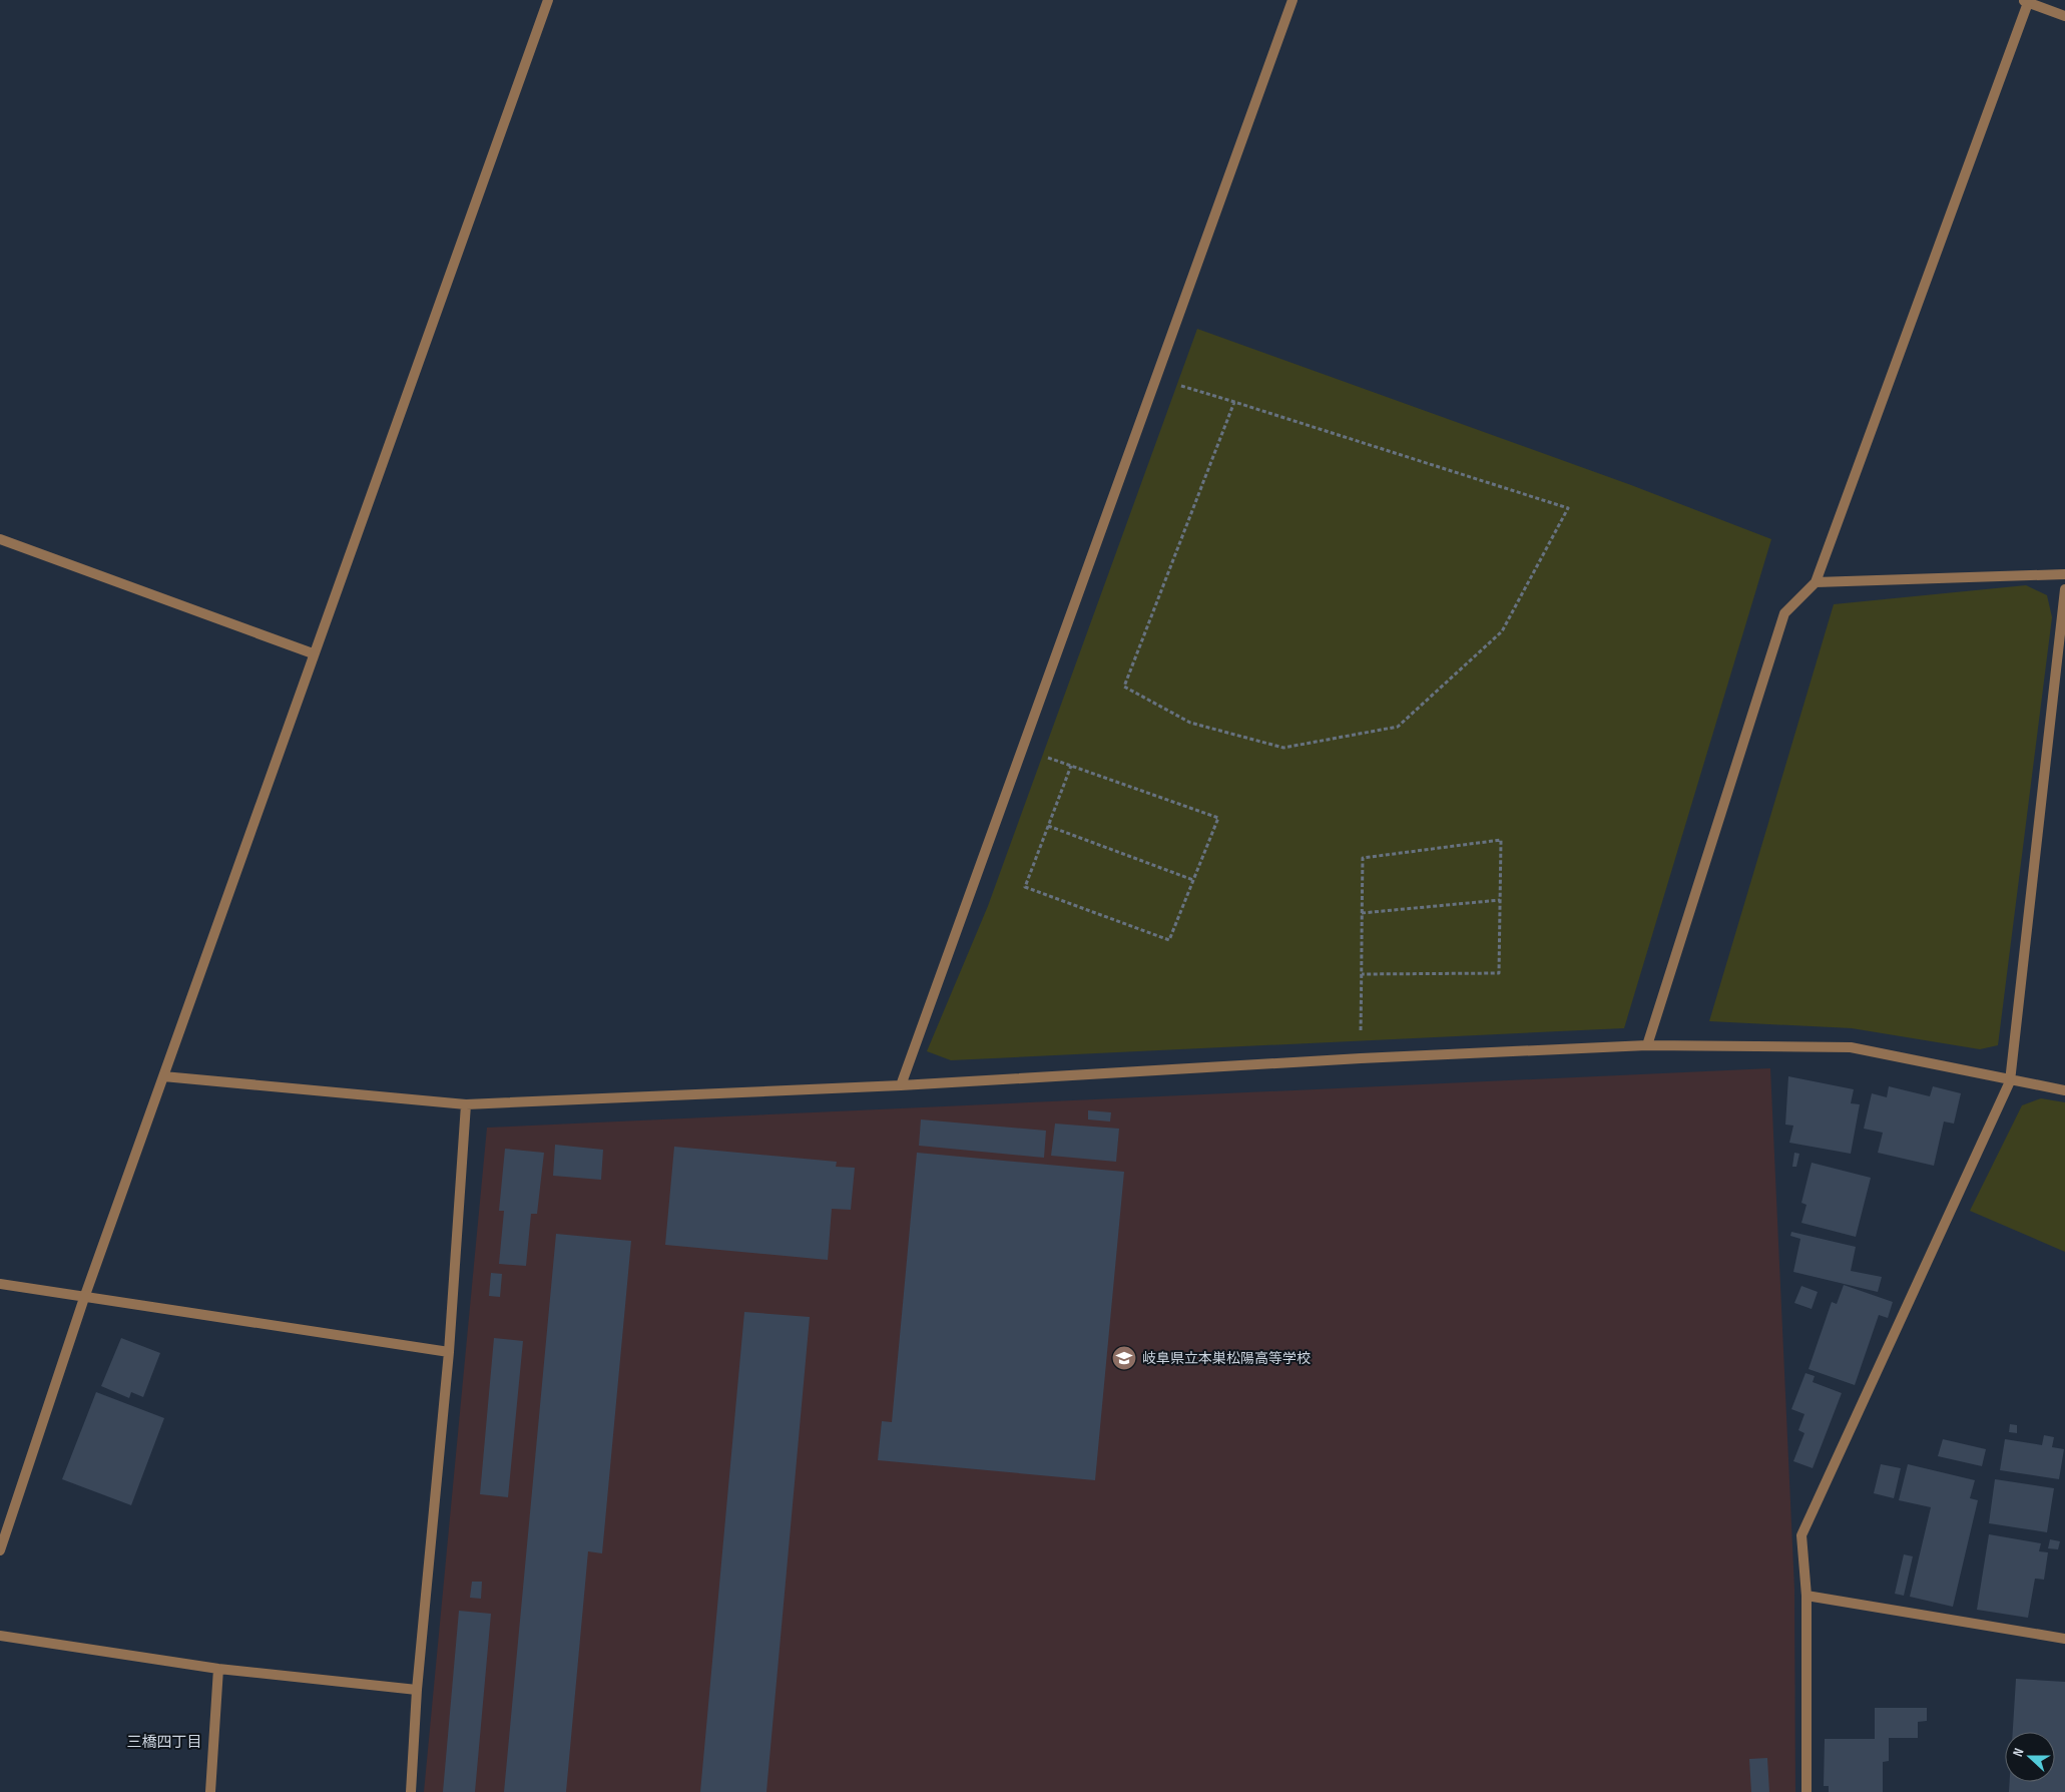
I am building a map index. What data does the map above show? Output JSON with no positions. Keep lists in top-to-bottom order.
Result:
{
  "districts": ["三橋四丁目"],
  "places": {
    "school or university": ["岐阜県立本巣松陽高等学校"]
  },
  "north": "left"
}
